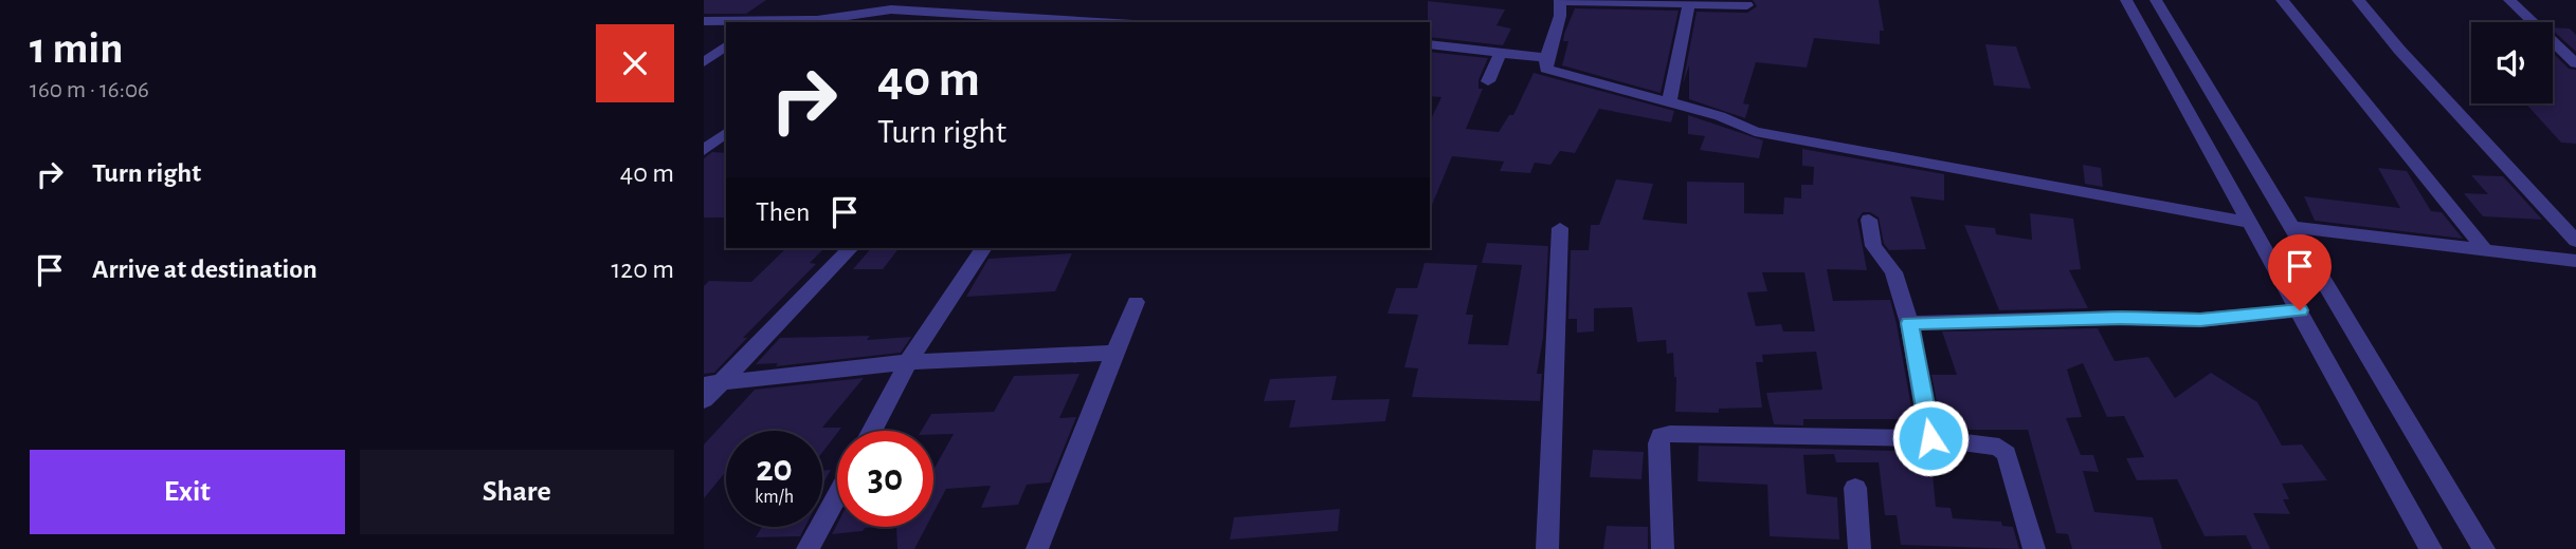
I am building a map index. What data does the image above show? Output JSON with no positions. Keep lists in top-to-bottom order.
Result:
{
  "page": {
    "heading": ["1 min", "160 m · 16:06"],
    "turn": ["40 m", "Turn right"],
    "list": [
      {
        "name": "Turn right",
        "value": "40 m"
      },
      {
        "name": "Arrive at destination",
        "value": "120 m"
      }
    ],
    "then": "Then",
    "speed": "20 km/h",
    "limit": "30",
    "buttons": ["Exit", "Share"]
  }
}
